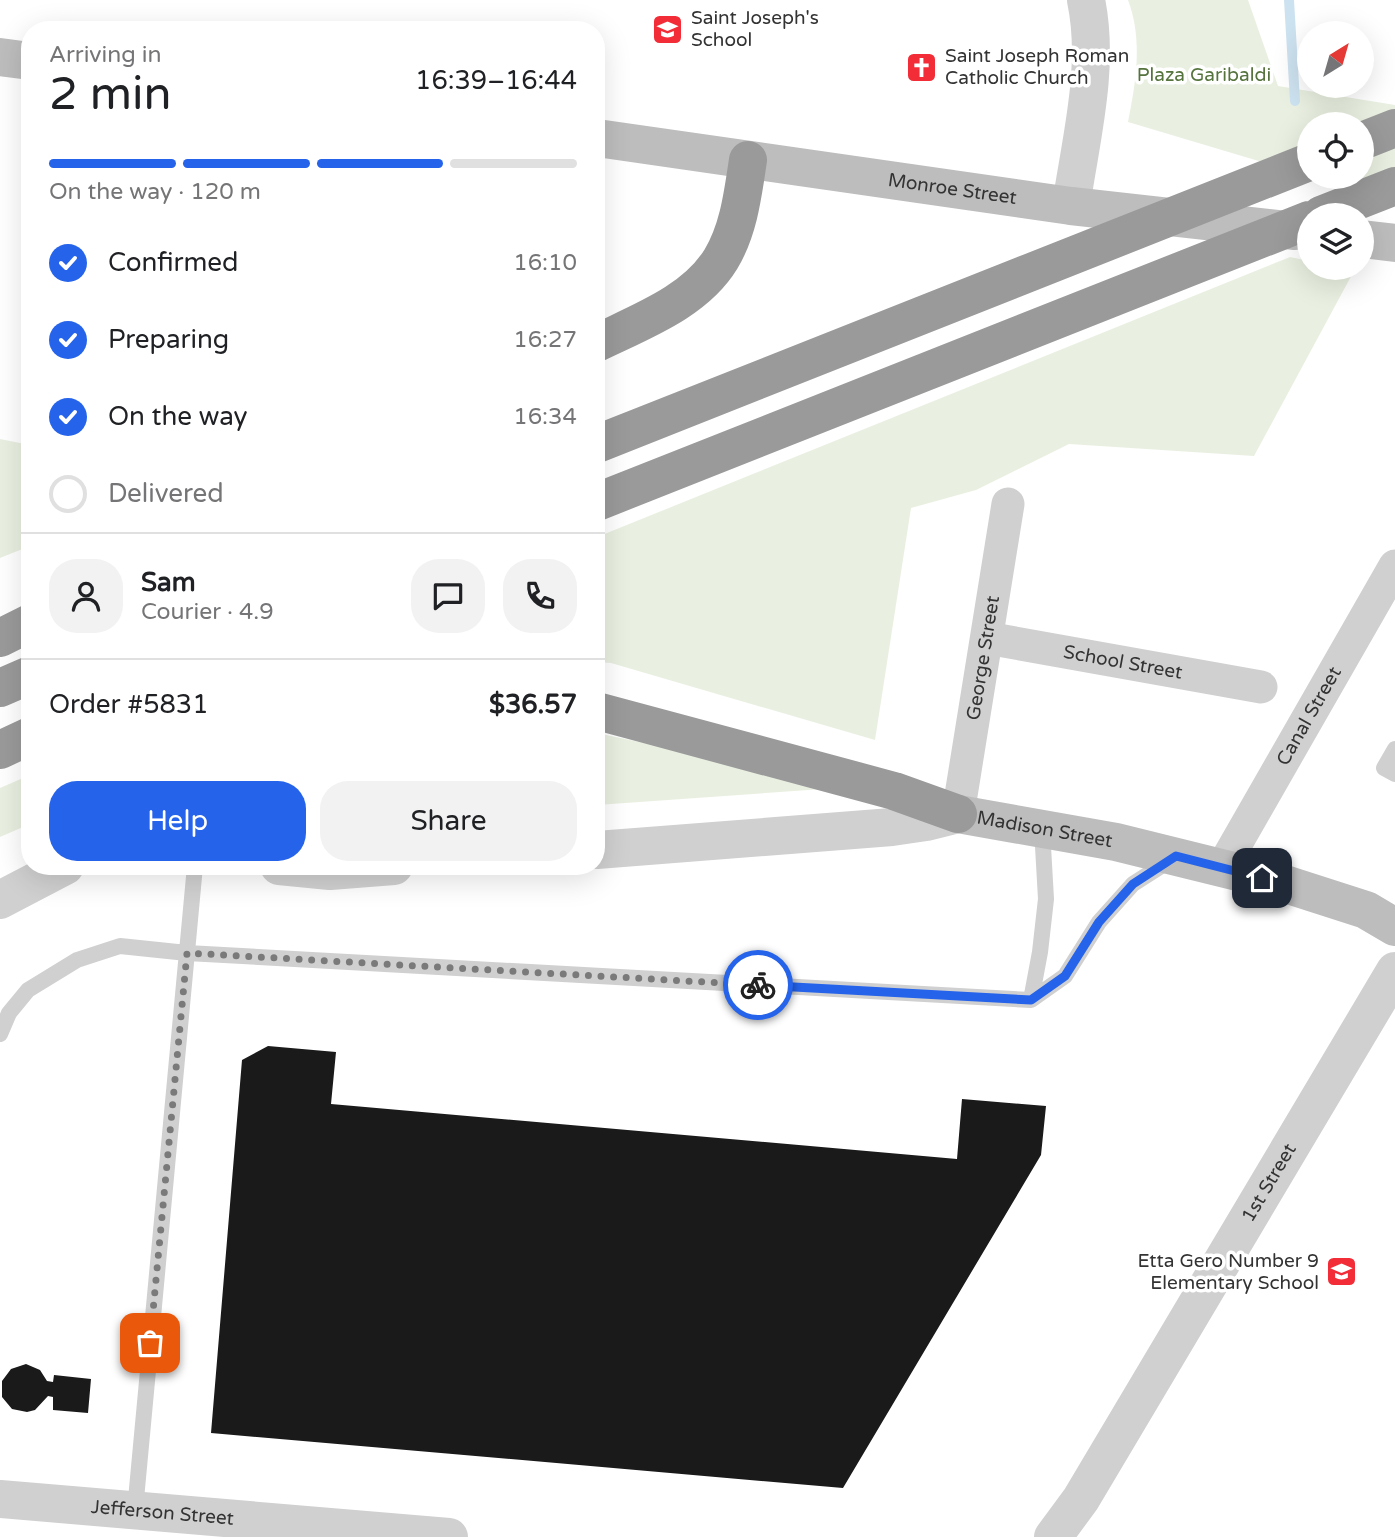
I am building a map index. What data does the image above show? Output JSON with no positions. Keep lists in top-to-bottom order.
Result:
{
  "streets": {
    "main road": ["Monroe Street", "Madison Street"],
    "street": [
      "George Street",
      "School Street",
      "Canal Street",
      "1st Street",
      "Jefferson Street"
    ]
  },
  "crossings": [
    ["George Street", "School Street"],
    ["George Street", "Madison Street"],
    ["Canal Street", "Madison Street"]
  ],
  "parks": ["Plaza Garibaldi"],
  "places": {
    "school or university": ["Saint Joseph's School", "Etta Gero Number 9 Elementary School"],
    "church": ["Saint Joseph Roman Catholic Church"]
  },
  "north": "top right",
  "page": {
    "heading": ["2 min", "Arriving in", "16:39–16:44"],
    "panel": [
      "Sam",
      "Courier · 4.9",
      "Order #5831",
      "$36.57"
    ],
    "bar": "On the way · 120 m",
    "list": [
      ["Confirmed", "16:10"],
      ["Preparing", "16:27"],
      ["On the way", "16:34"],
      "Delivered"
    ],
    "buttons": ["Help", "Share"]
  }
}
